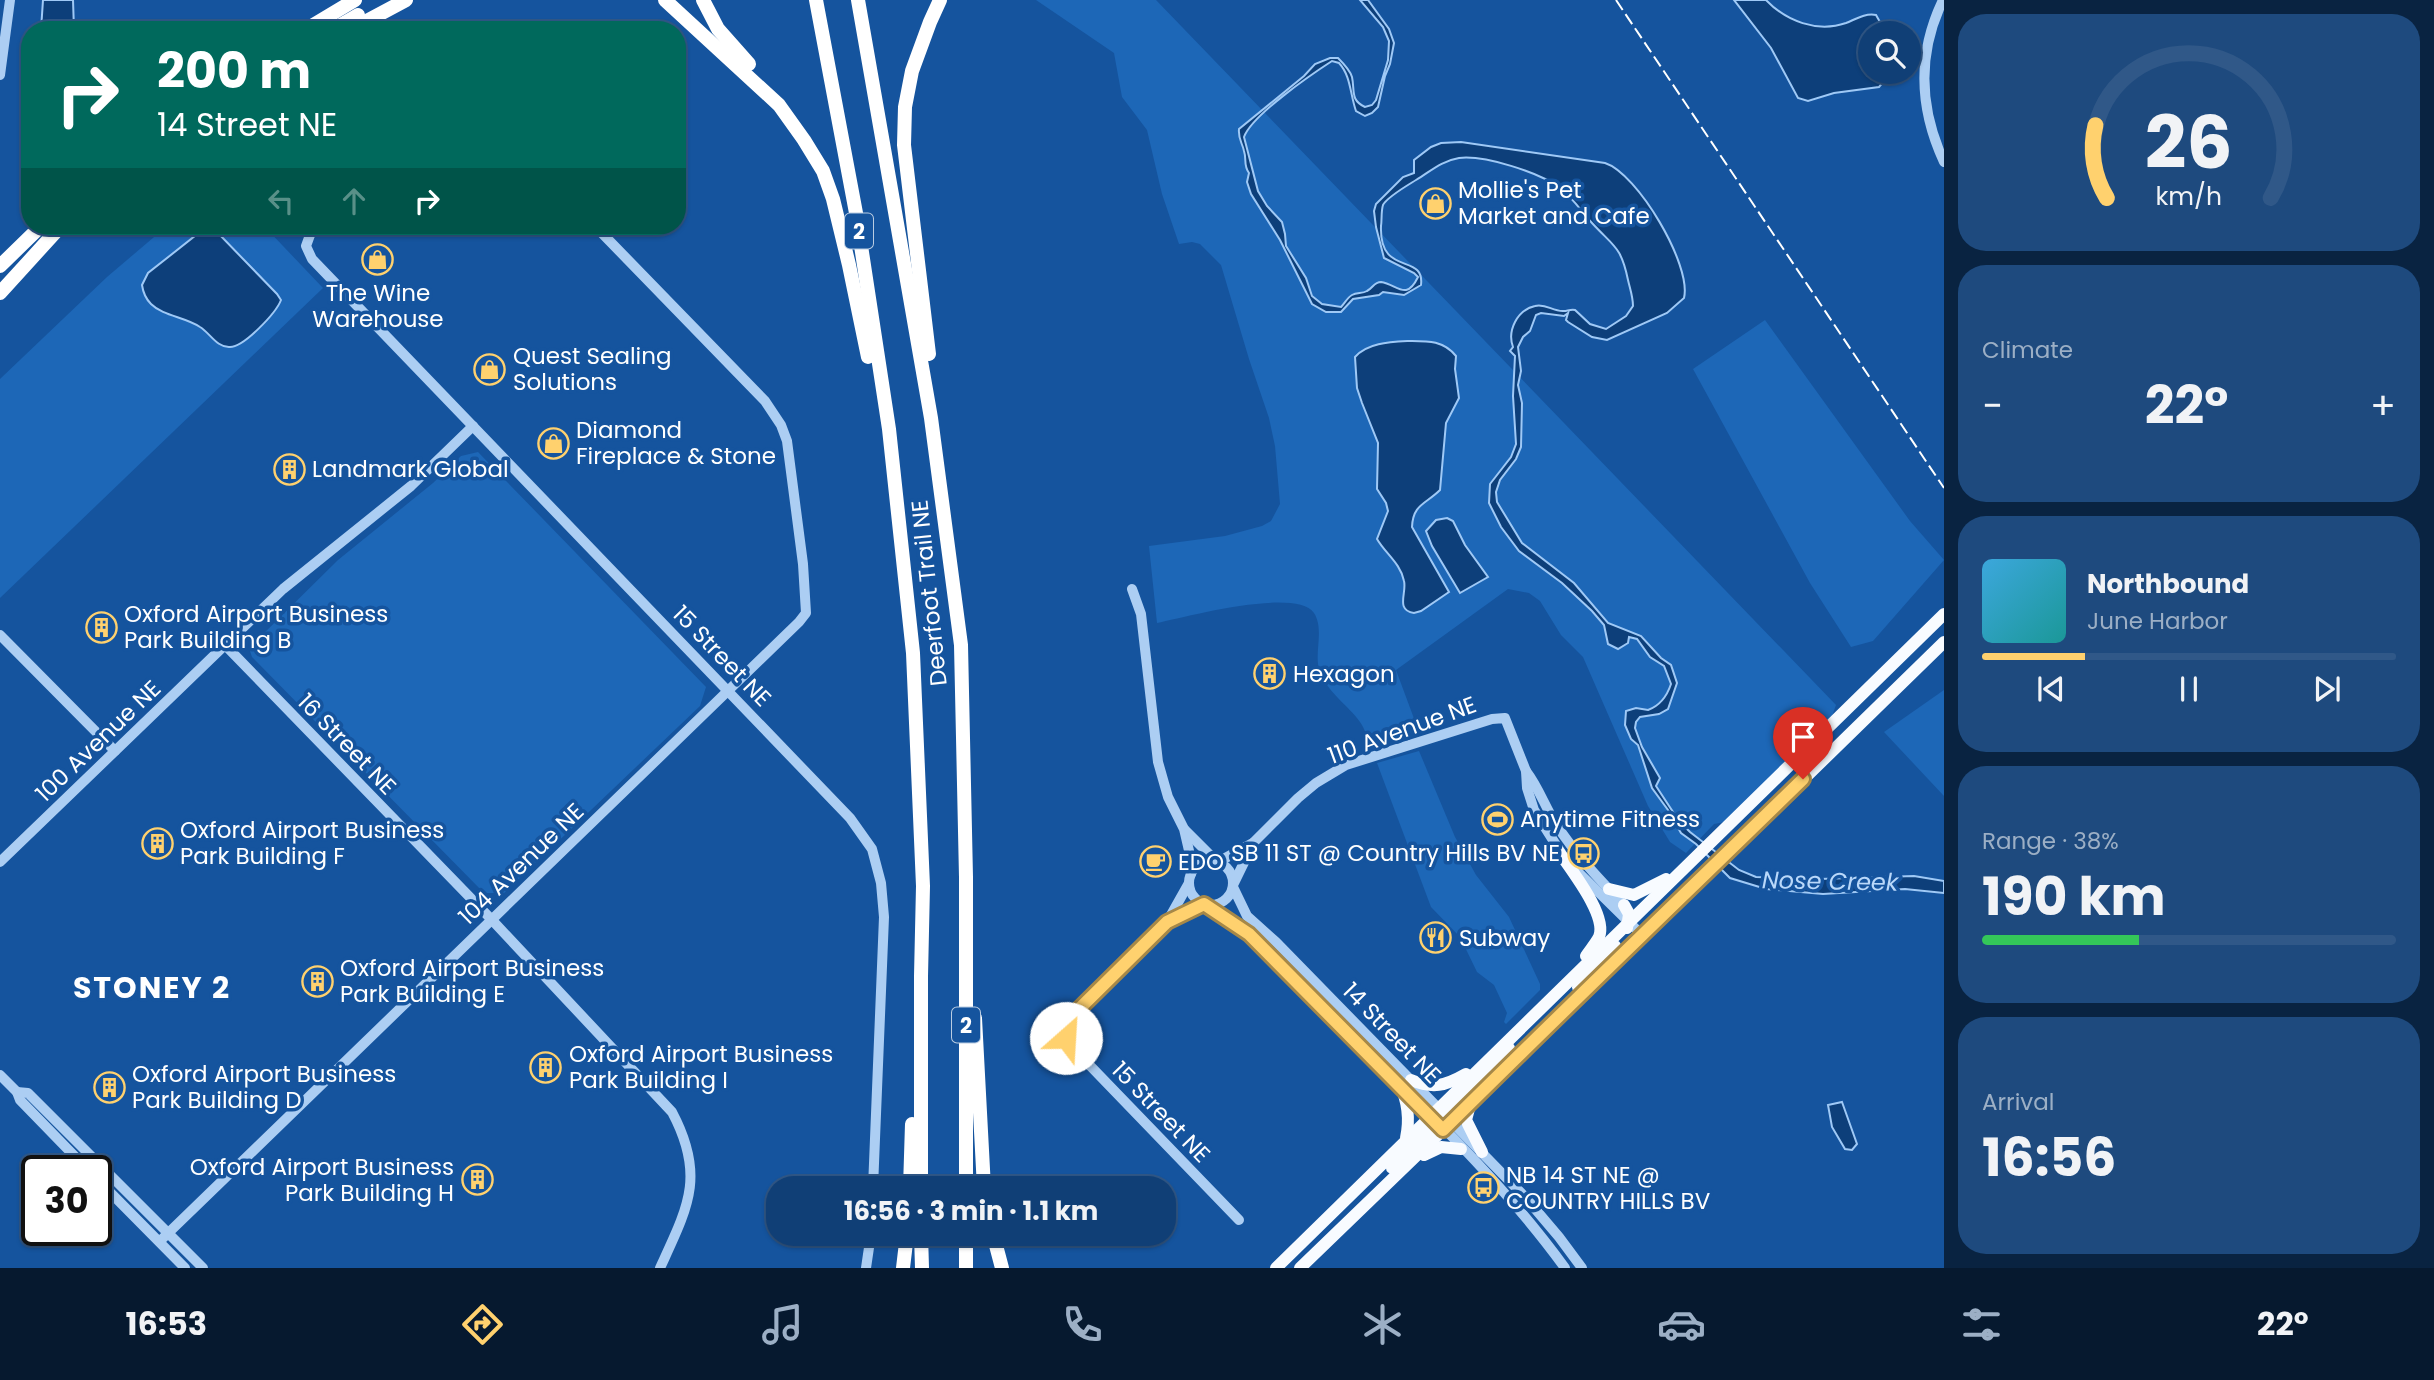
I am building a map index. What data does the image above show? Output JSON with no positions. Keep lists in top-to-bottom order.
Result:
{
  "streets": {
    "highway": ["2", "Deerfoot Trail NE"],
    "street": [
      "15 Street NE",
      "110 Avenue NE",
      "100 Avenue NE",
      "16 Street NE",
      "104 Avenue NE",
      "14 Street NE"
    ]
  },
  "crossings": [
    ["15 Street NE", "100 Avenue NE"],
    ["15 Street NE", "104 Avenue NE"],
    ["110 Avenue NE", "14 Street NE"],
    ["100 Avenue NE", "16 Street NE"],
    ["16 Street NE", "104 Avenue NE"]
  ],
  "districts": ["STONEY 2"],
  "water": ["Nose Creek"],
  "places": {
    "shop": [
      "Mollie's Pet Market and Cafe",
      "The Wine Warehouse",
      "Quest Sealing Solutions",
      "Diamond Fireplace & Stone"
    ],
    "building": [
      "Landmark Global",
      "Oxford Airport Business Park Building B",
      "Hexagon",
      "Oxford Airport Business Park Building F",
      "Oxford Airport Business Park Building E",
      "Oxford Airport Business Park Building I",
      "Oxford Airport Business Park Building D",
      "Oxford Airport Business Park Building H"
    ],
    "sports": ["Anytime Fitness"],
    "bus stop": ["SB 11 ST @ Country Hills BV NE", "NB 14 ST NE @ COUNTRY HILLS BV"],
    "cafe": ["EDO"],
    "restaurant": ["Subway"]
  },
  "page": {
    "turn": ["200 m", "14 Street NE"],
    "tile": [
      "Climate",
      ["Range · 38%", "190 km"],
      ["Arrival", "16:56"]
    ],
    "heat": ["−", "22°", "+"],
    "song": ["Northbound", "June Harbor"],
    "limit": "30",
    "trip": "16:56 · 3 min · 1.1 km",
    "tabs": ["16:53", "22°"],
    "gauge": ["26", "km/h"]
  }
}
